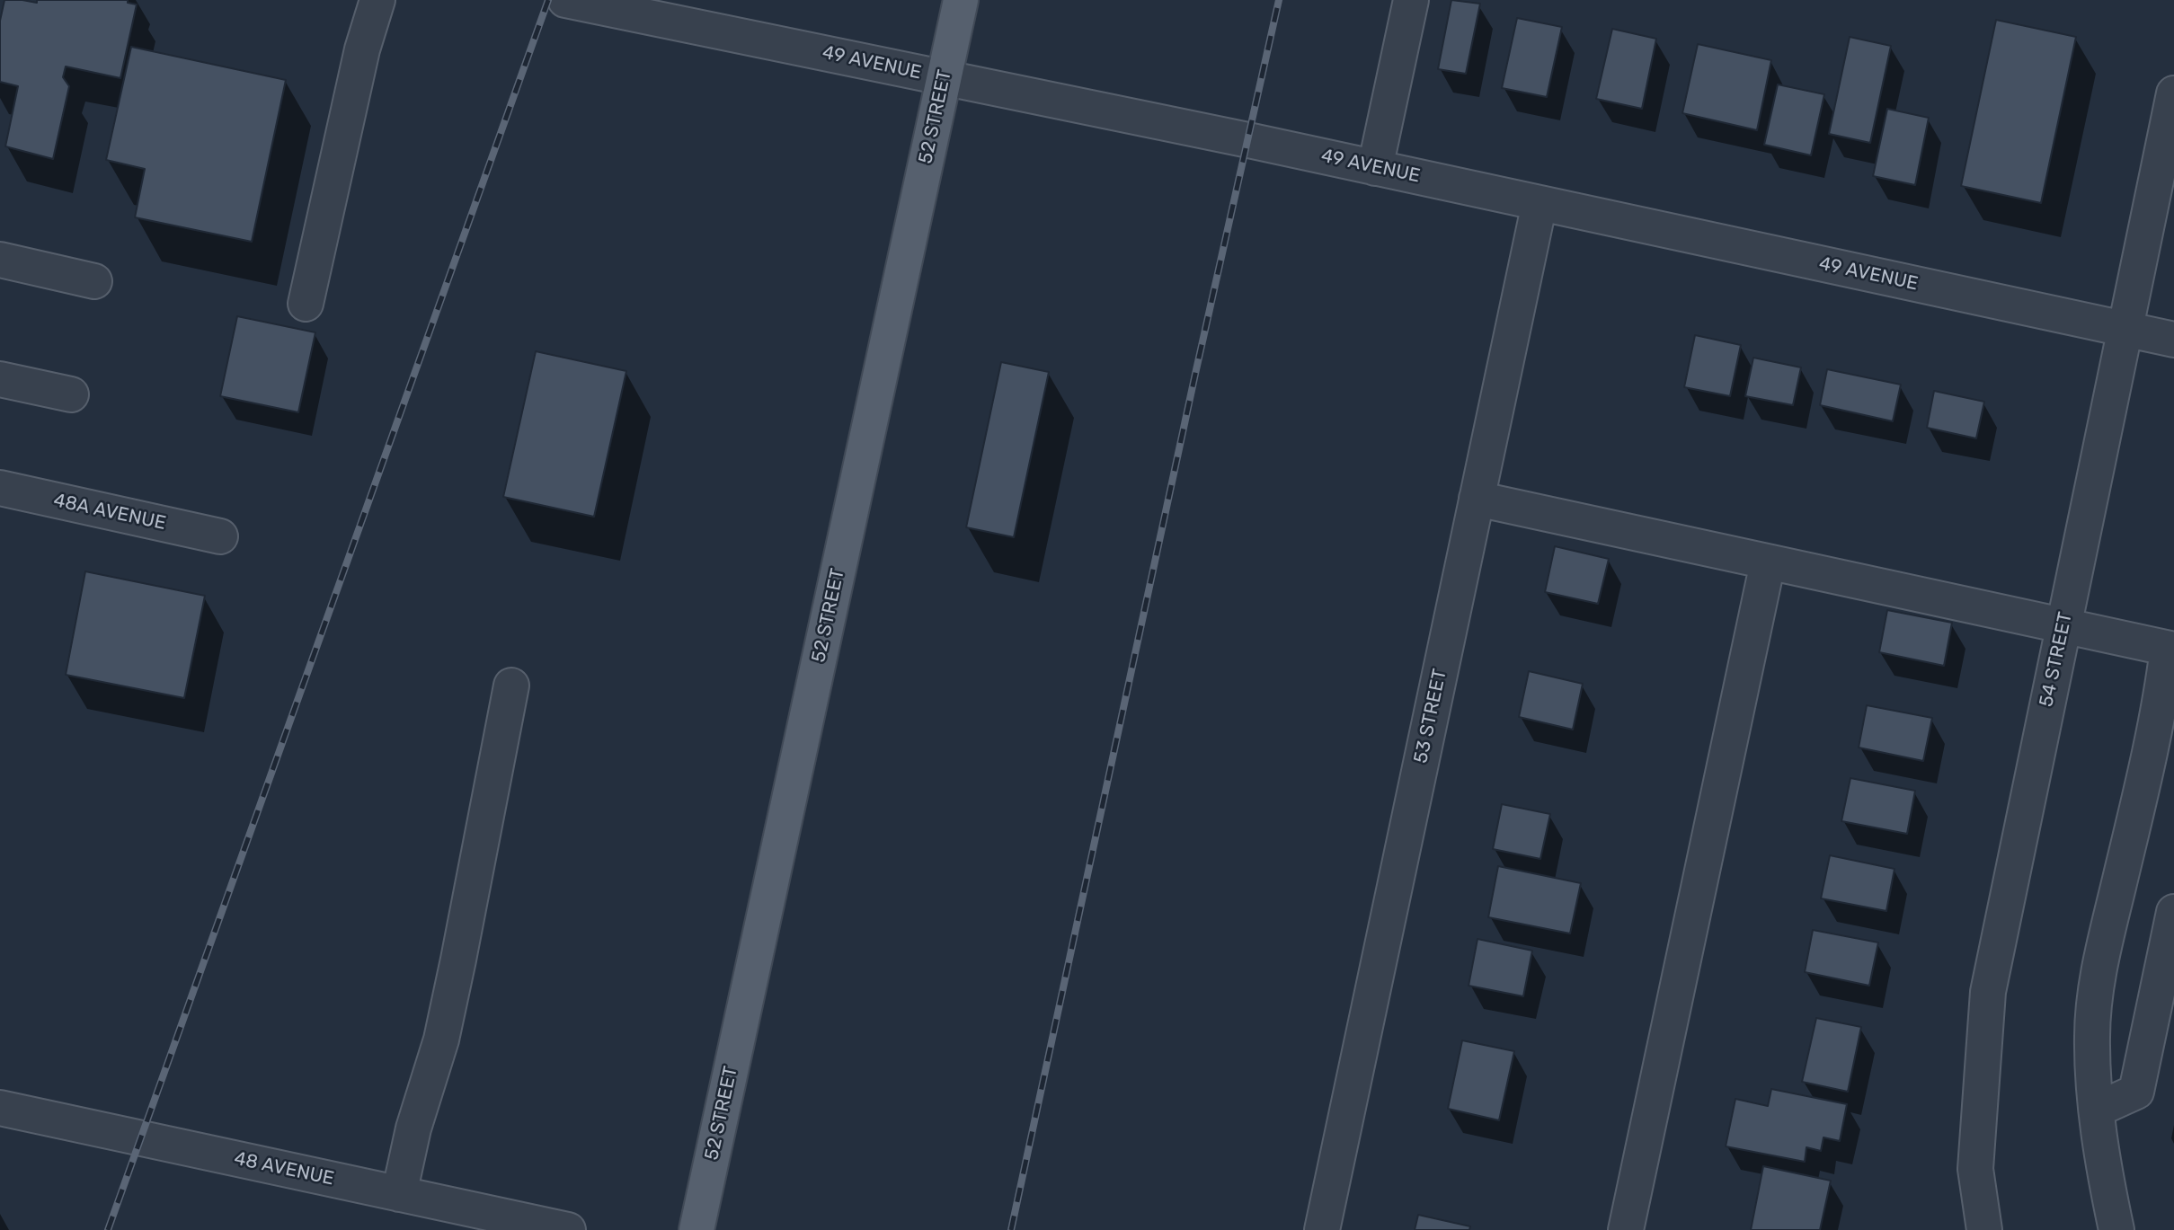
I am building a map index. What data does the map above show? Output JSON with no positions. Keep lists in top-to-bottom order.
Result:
{
  "streets": {
    "main road": ["52 STREET"],
    "street": [
      "49 AVENUE",
      "48A AVENUE",
      "54 STREET",
      "53 STREET",
      "48 AVENUE"
    ]
  },
  "crossings": [
    ["49 AVENUE", "52 STREET"],
    ["49 AVENUE", "54 STREET"],
    ["49 AVENUE", "53 STREET"]
  ]
}
